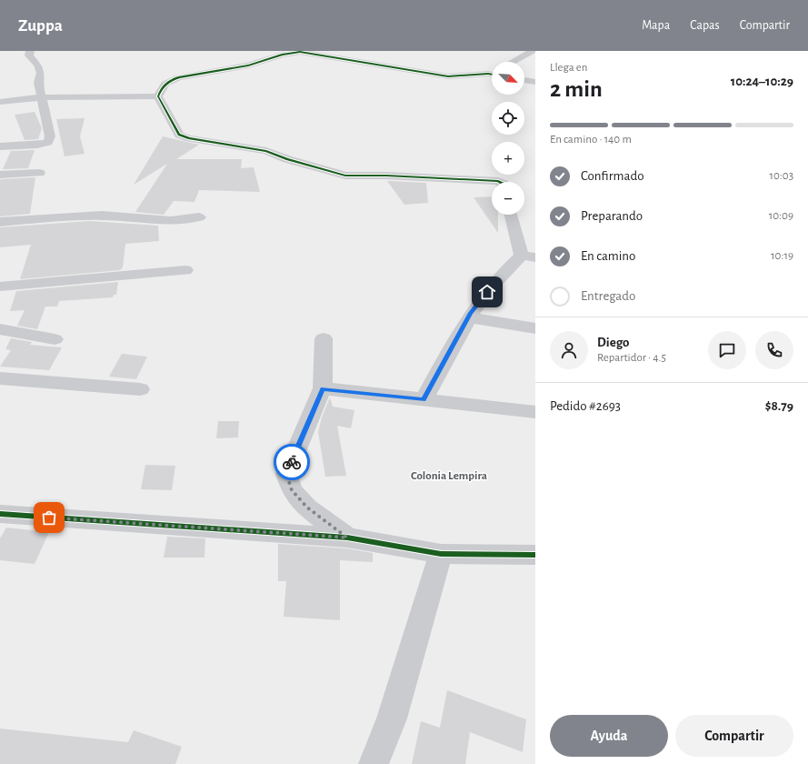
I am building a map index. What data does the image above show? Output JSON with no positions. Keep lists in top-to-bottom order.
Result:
{
  "districts": ["Colonia Lempira"],
  "north": "bottom right",
  "page": {
    "header": "Zuppa",
    "nav": ["Mapa", "Capas", "Compartir"],
    "heading": ["2 min", "Llega en", "10:24–10:29"],
    "panel": [
      "Diego",
      "Repartidor · 4.5",
      "Pedido #2693",
      "$8.79"
    ],
    "map_buttons": ["+", "−"],
    "bar": "En camino · 140 m",
    "list": [
      ["Confirmado", "10:03"],
      ["Preparando", "10:09"],
      ["En camino", "10:19"],
      "Entregado"
    ],
    "buttons": ["Ayuda", "Compartir"]
  }
}
